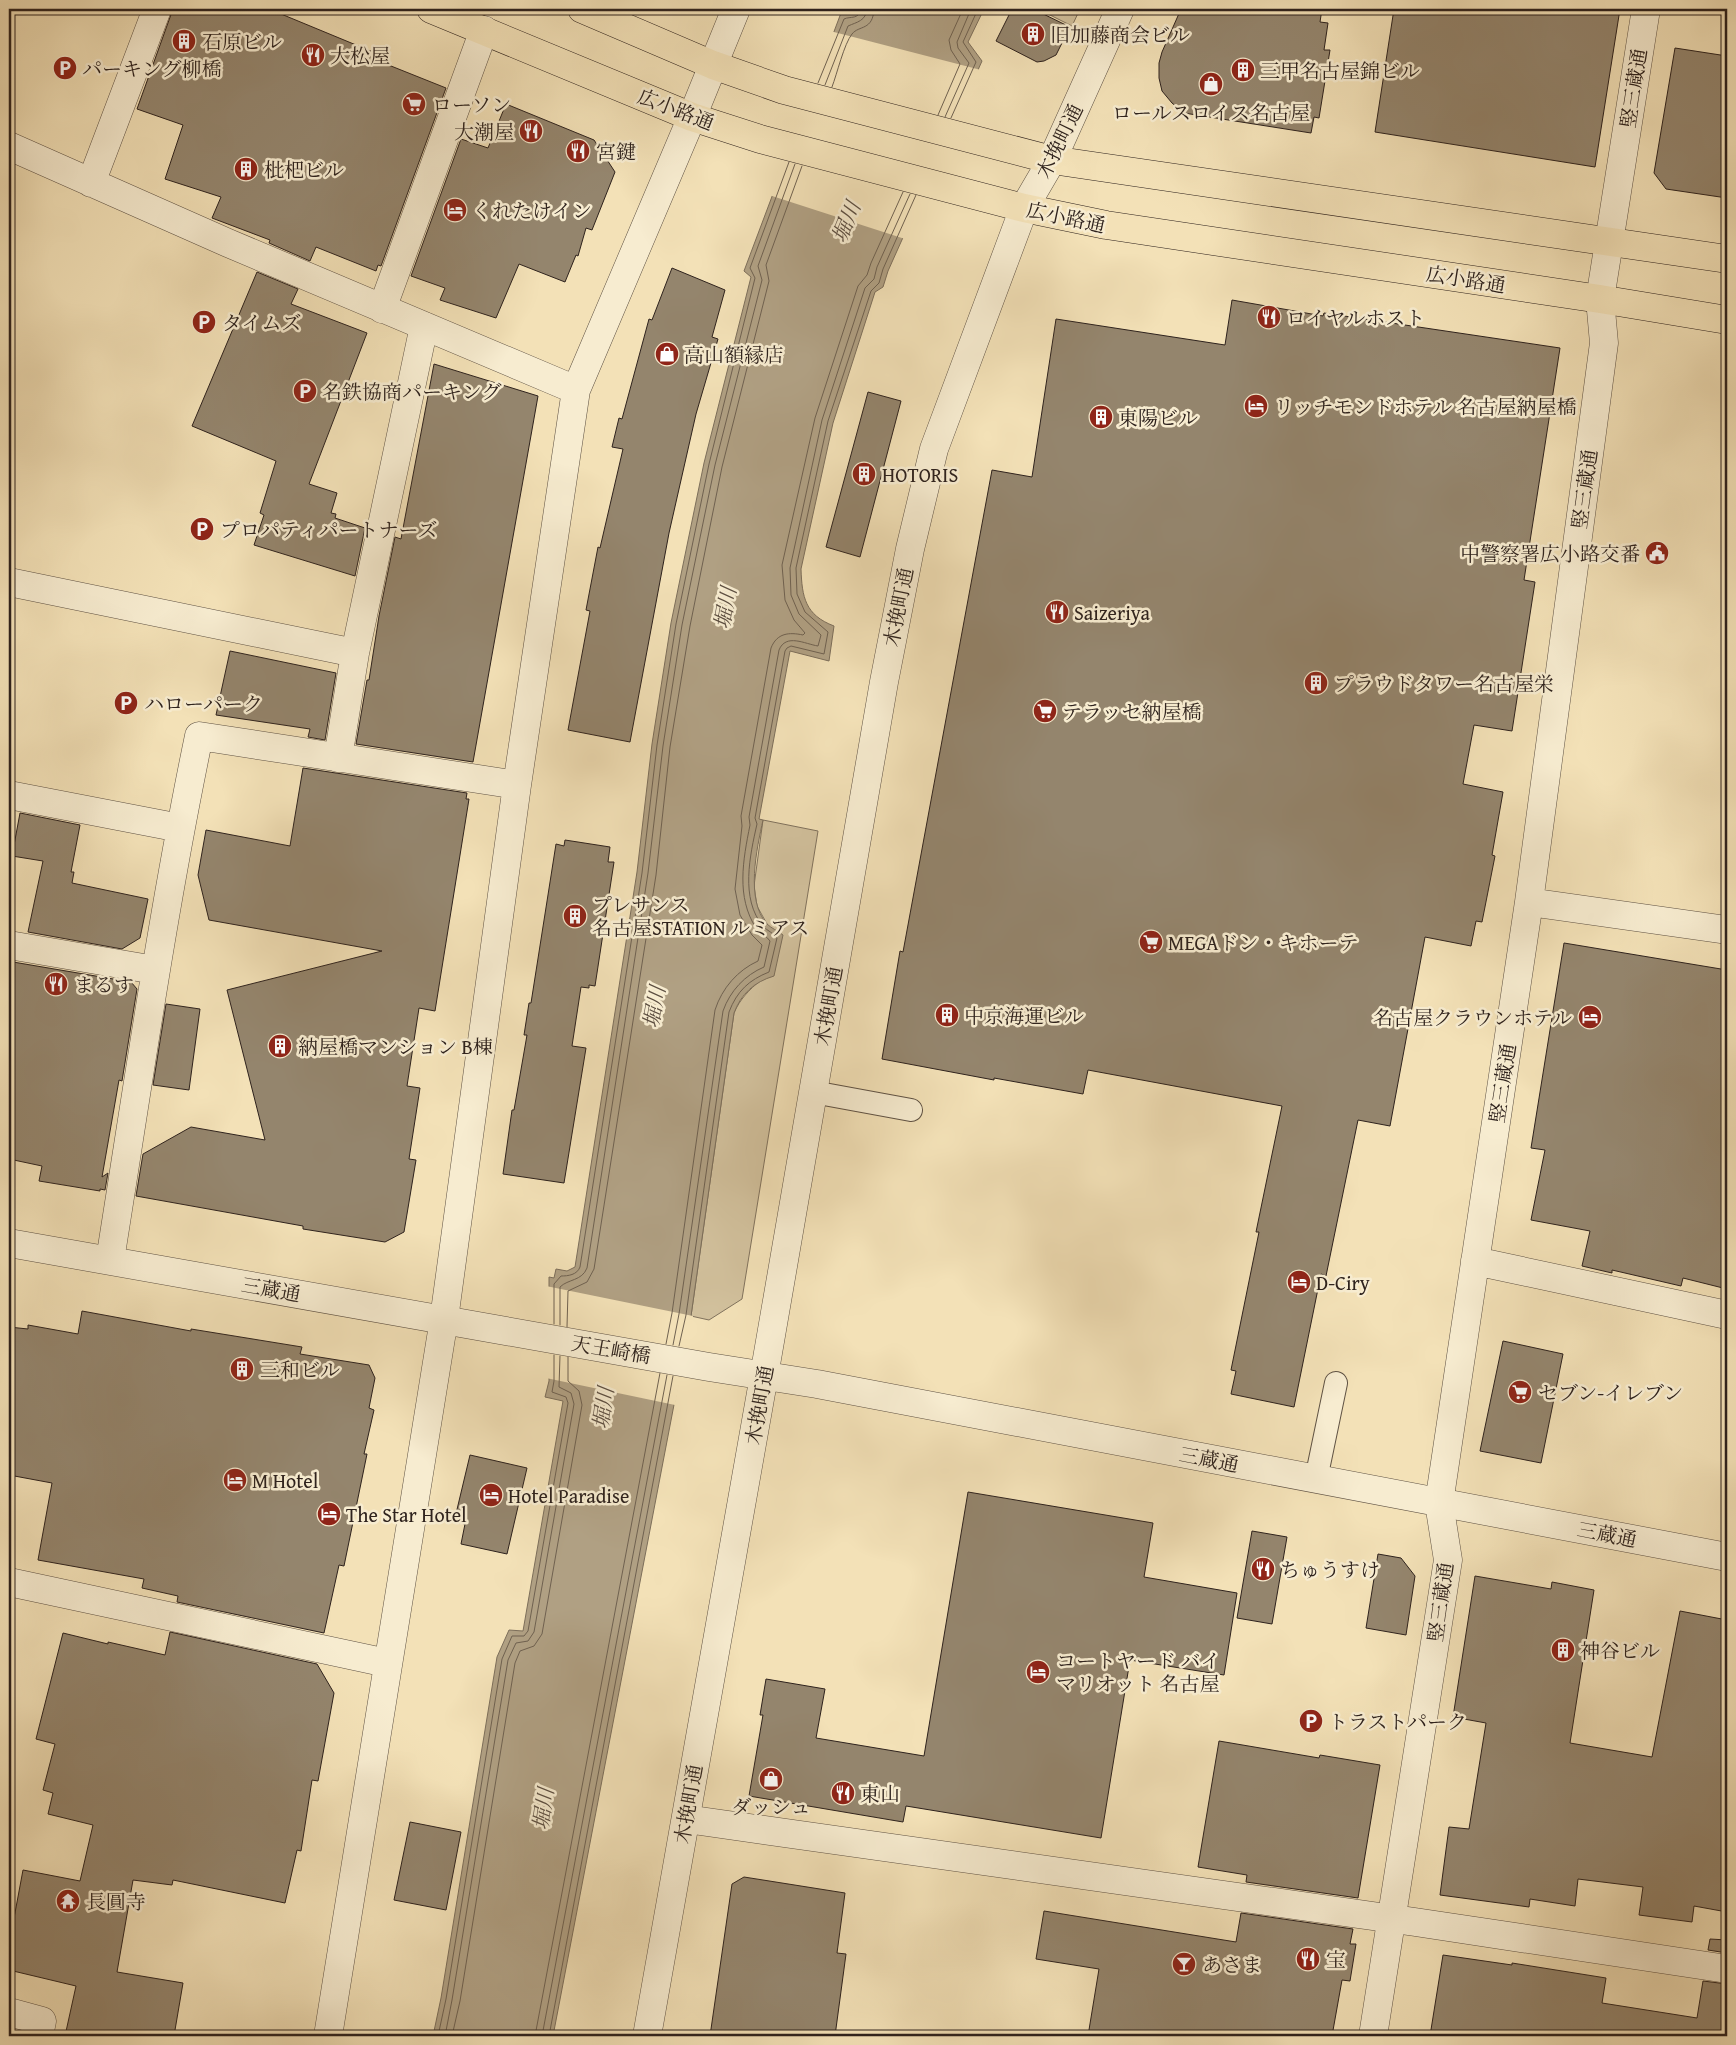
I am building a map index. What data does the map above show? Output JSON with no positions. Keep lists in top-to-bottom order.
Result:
{
  "streets": {
    "main road": ["広小路通"],
    "street": [
      "竪三蔵通",
      "木挽町通",
      "三蔵通",
      "天王崎橋"
    ]
  },
  "crossings": [
    ["竪三蔵通", "広小路通"],
    ["竪三蔵通", "三蔵通"],
    ["広小路通", "木挽町通"],
    ["木挽町通", "三蔵通"],
    ["三蔵通", "天王崎橋"]
  ],
  "water": ["堀川"],
  "places": {
    "building": [
      "旧加藤商会ビル",
      "石原ビル",
      "三甲名古屋錦ビル",
      "枇杷ビル",
      "東陽ビル",
      "HOTORIS",
      "プラウドタワー名古屋栄",
      "プレサンス 名古屋STATION ルミアス",
      "中京海運ビル",
      "納屋橋マンション B棟",
      "三和ビル",
      "神谷ビル"
    ],
    "restaurant": [
      "大松屋",
      "大潮屋",
      "宮鍵",
      "ロイヤルホスト",
      "Saizeriya",
      "まるす",
      "ちゅうすけ",
      "東山",
      "宝"
    ],
    "parking": [
      "パーキング柳橋",
      "タイムズ",
      "名鉄協商パーキング",
      "プロパティパートナーズ",
      "ハローパーク",
      "トラストパーク"
    ],
    "shop": ["ロールスロイス名古屋", "高山額縁店", "ダッシュ"],
    "supermarket": [
      "ローソン",
      "テラッセ納屋橋",
      "MEGAドン・キホーテ",
      "セブン-イレブン"
    ],
    "hotel": [
      "くれたけイン",
      "リッチモンドホテル 名古屋納屋橋",
      "名古屋クラウンホテル",
      "D-Ciry",
      "M Hotel",
      "Hotel Paradise",
      "The Star Hotel",
      "コートヤード バイ マリオット 名古屋"
    ],
    "public building": ["中警察署広小路交番"],
    "temple": ["長圓寺"],
    "bar": ["あさま"]
  }
}
